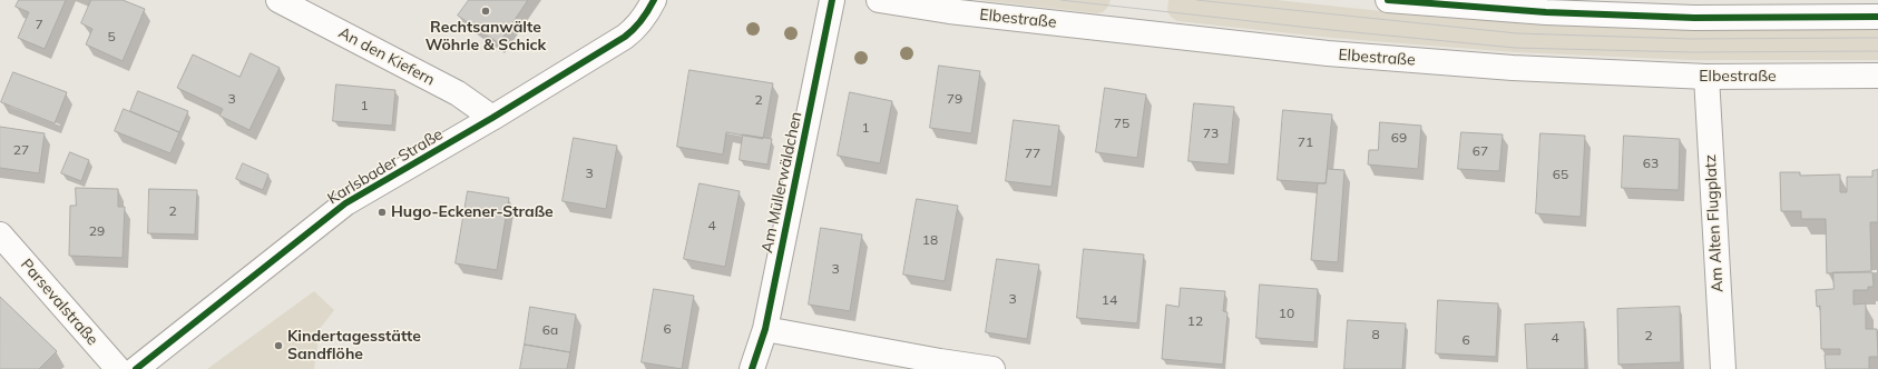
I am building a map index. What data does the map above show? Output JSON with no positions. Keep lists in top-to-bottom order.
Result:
{
  "streets": {
    "street": [
      "Elbestraße",
      "An den Kiefern",
      "Karlsbader Straße",
      "Am Müllerwäldchen",
      "Am Alten Flugplatz",
      "Parsevalstraße"
    ]
  },
  "crossings": [
    ["Elbestraße", "Am Alten Flugplatz"],
    ["An den Kiefern", "Karlsbader Straße"]
  ],
  "places": ["Rechtsanwälte Wöhrle & Schick", "Hugo-Eckener-Straße", "Kindertagesstätte Sandflöhe"],
  "house_numbers": [
    "7",
    "5",
    "3",
    "79",
    "2",
    "1",
    "75",
    "1",
    "73",
    "69",
    "71",
    "27",
    "67",
    "77",
    "63",
    "3",
    "65",
    "2",
    "4",
    "29",
    "18",
    "3",
    "3",
    "14",
    "10",
    "12",
    "6",
    "6a",
    "8",
    "2",
    "4",
    "6"
  ]
}
